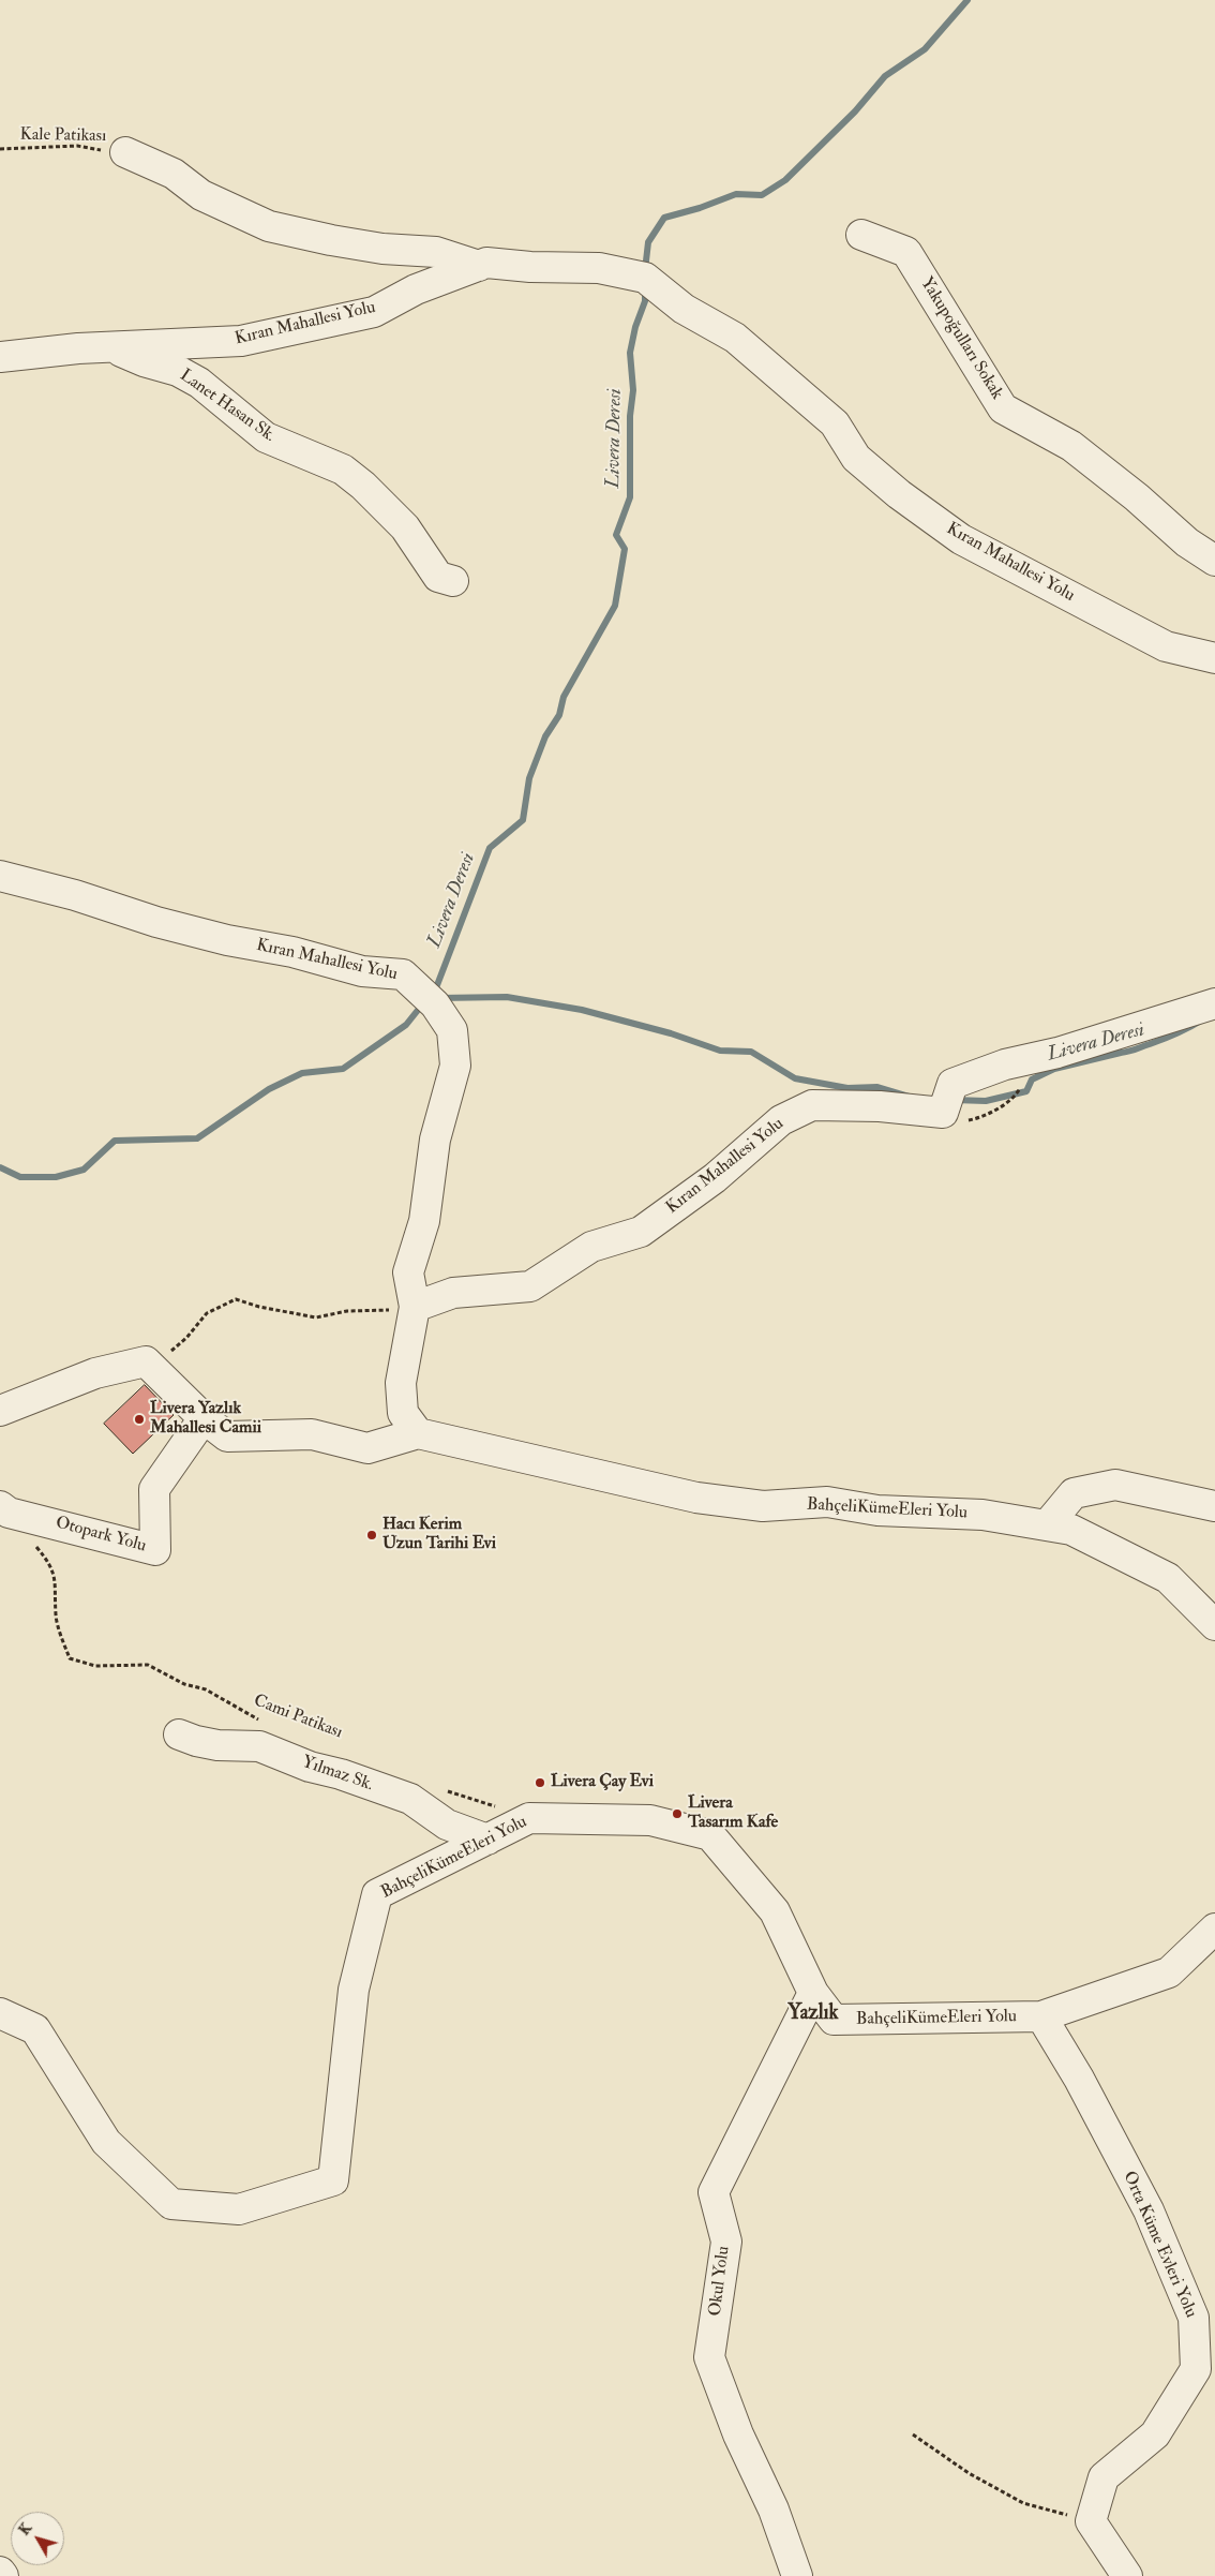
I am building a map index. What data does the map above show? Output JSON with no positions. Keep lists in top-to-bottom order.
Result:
{
  "streets": {
    "street": [
      "Kıran Mahallesi Yolu",
      "Yakupoğulları Sokak",
      "Lanet Hasan Sk.",
      "BahçeliKümeEleri Yolu",
      "Otopark Yolu",
      "Yılmaz Sk.",
      "Orta Küme Evleri Yolu",
      "Okul Yolu"
    ],
    "path": ["Kale Patikası", "Cami Patikası"]
  },
  "crossings": [
    ["Kıran Mahallesi Yolu", "Lanet Hasan Sk."],
    ["Kıran Mahallesi Yolu", "BahçeliKümeEleri Yolu"],
    ["BahçeliKümeEleri Yolu", "Otopark Yolu"],
    ["BahçeliKümeEleri Yolu", "Yılmaz Sk."],
    ["BahçeliKümeEleri Yolu", "Orta Küme Evleri Yolu"],
    ["BahçeliKümeEleri Yolu", "Okul Yolu"]
  ],
  "districts": ["Yazlık"],
  "water": ["Livera Deresi"],
  "places": [
    "Livera Yazlık Mahallesi Camii",
    "Hacı Kerim Uzun Tarihi Evi",
    "Livera Çay Evi",
    "Livera Tasarım Kafe"
  ],
  "north": "top left"
}
